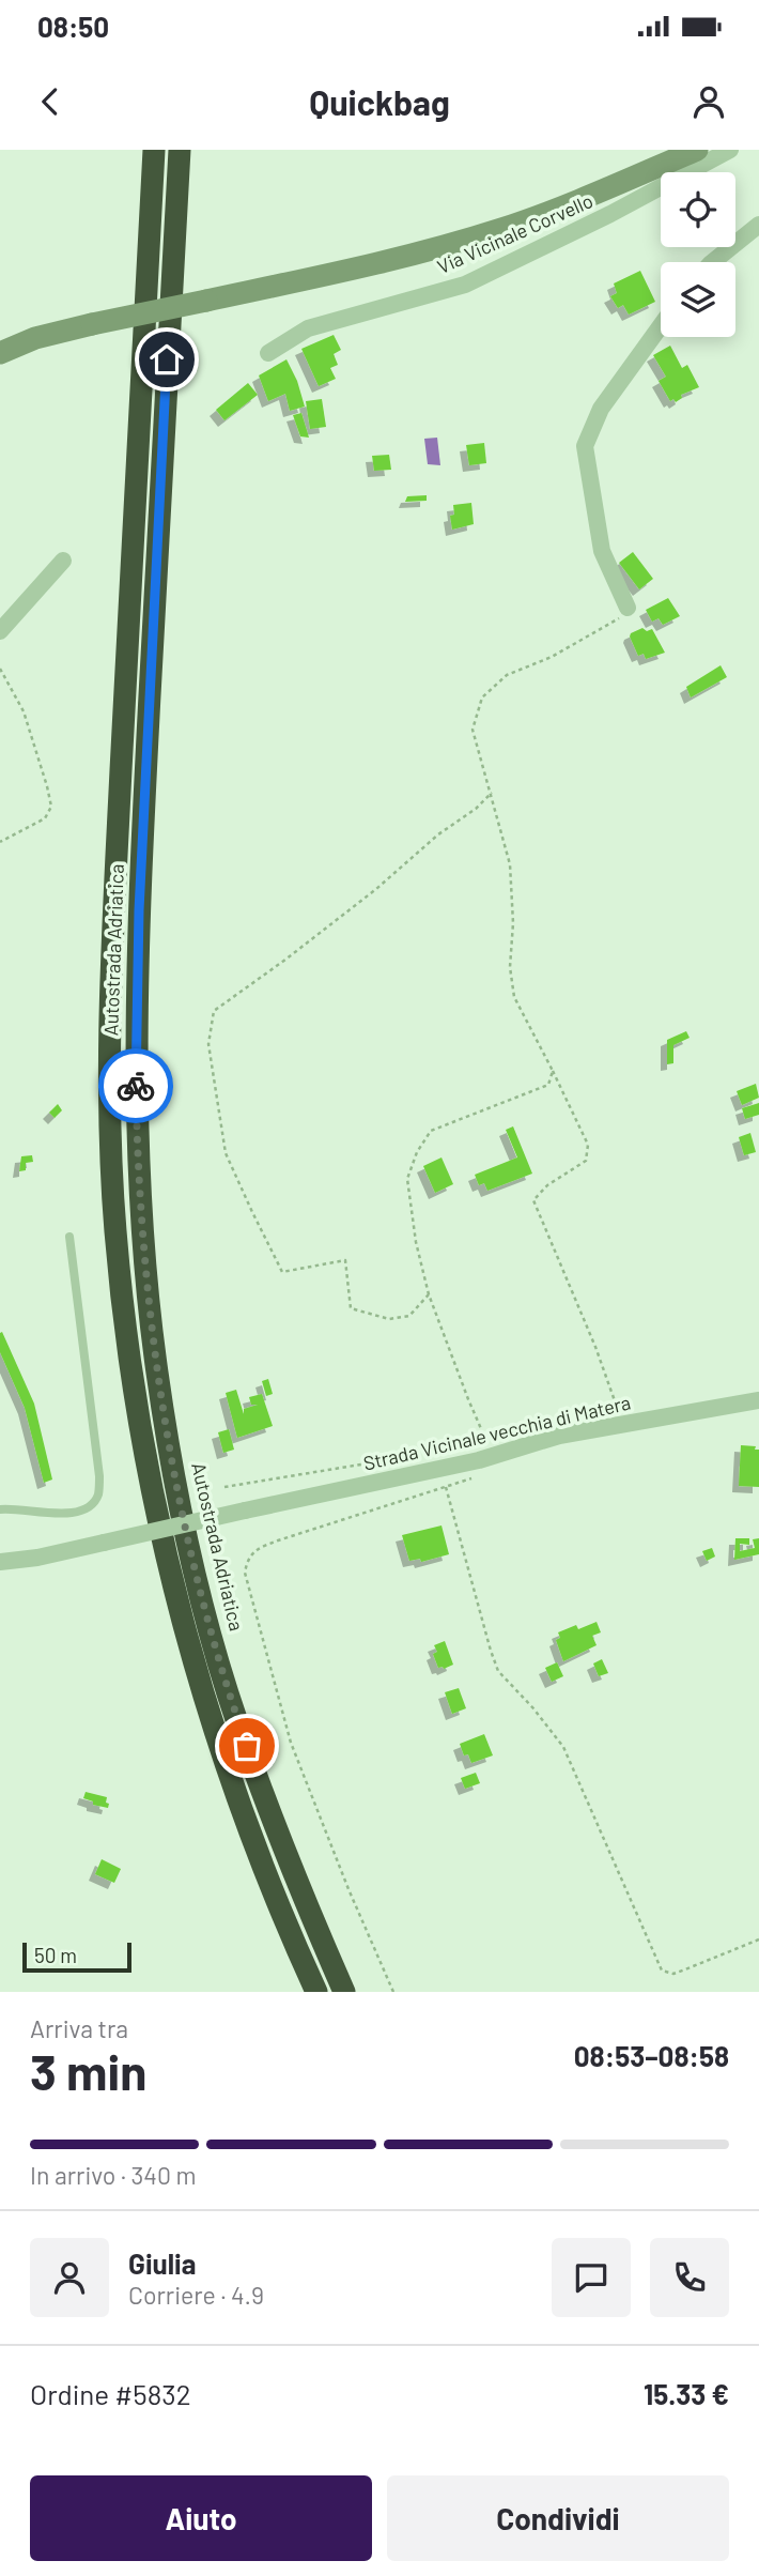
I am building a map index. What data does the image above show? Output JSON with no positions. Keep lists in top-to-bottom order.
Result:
{
  "streets": {
    "highway": ["Autostrada Adriatica"],
    "street": ["Via Vicinale Corvello", "Strada Vicinale vecchia di Matera"]
  },
  "scale_bar": "50 m",
  "page": {
    "status": "08:50",
    "header": "Quickbag",
    "scale": "50 m",
    "heading": ["3 min", "Arriva tra", "08:53–08:58"],
    "panel": [
      "Giulia",
      "Corriere · 4.9",
      "Ordine #5832",
      "15.33 €"
    ],
    "bar": "In arrivo · 340 m",
    "buttons": ["Aiuto", "Condividi"]
  }
}
